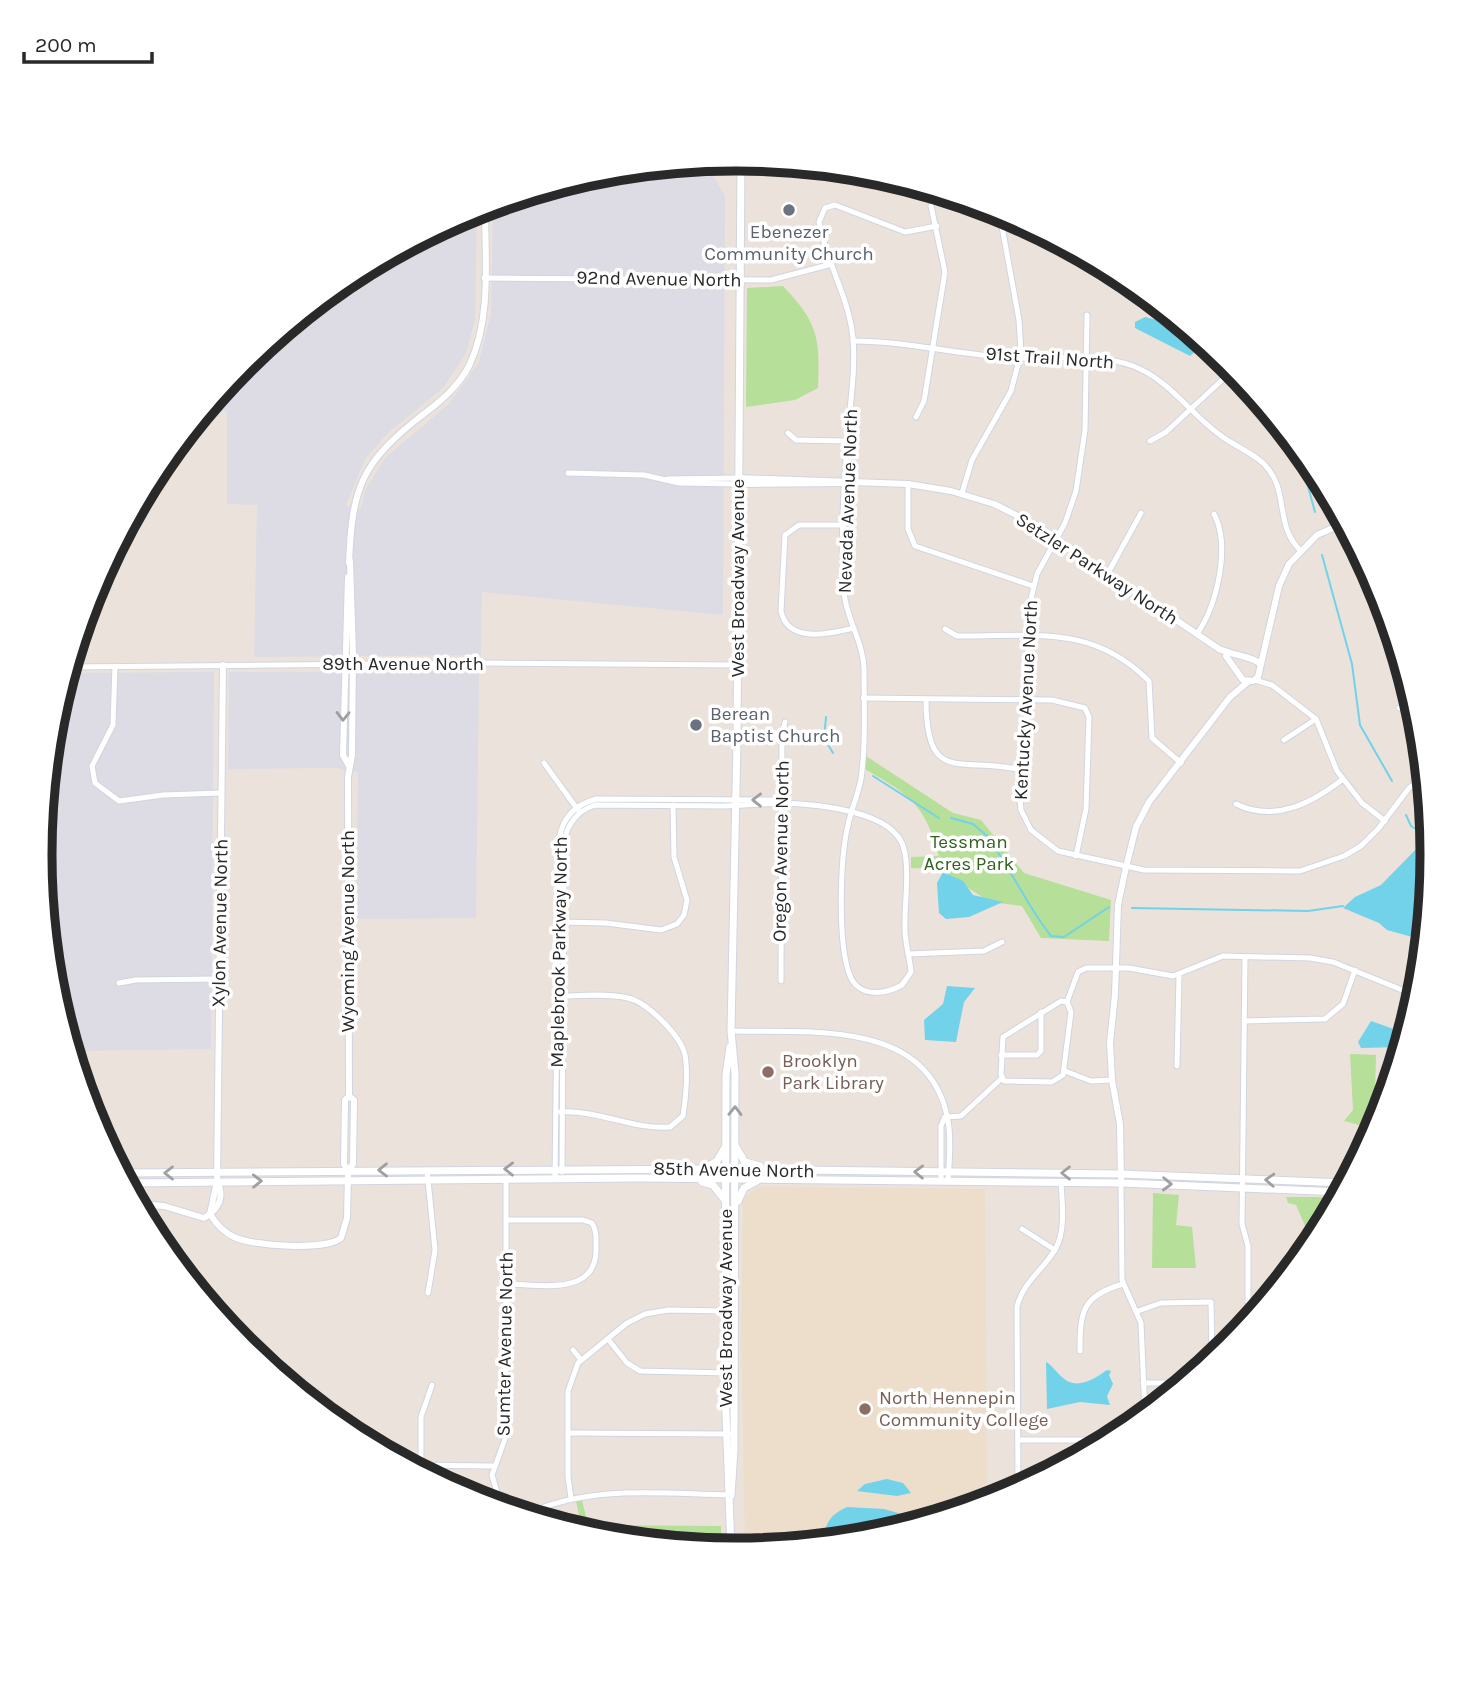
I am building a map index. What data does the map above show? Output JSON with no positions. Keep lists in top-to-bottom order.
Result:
{
  "streets": {
    "main road": ["West Broadway Avenue", "85th Avenue North"],
    "street": [
      "92nd Avenue North",
      "91st Trail North",
      "Nevada Avenue North",
      "Setzler Parkway North",
      "89th Avenue North",
      "Kentucky Avenue North",
      "Oregon Avenue North",
      "Xylon Avenue North",
      "Wyoming Avenue North",
      "Maplebrook Parkway North",
      "Sumter Avenue North"
    ]
  },
  "crossings": [
    ["92nd Avenue North", "Nevada Avenue North"],
    ["92nd Avenue North", "West Broadway Avenue"],
    ["92nd Avenue North", "Wyoming Avenue North"],
    ["91st Trail North", "Nevada Avenue North"],
    ["91st Trail North", "Kentucky Avenue North"],
    ["Nevada Avenue North", "Setzler Parkway North"],
    ["Nevada Avenue North", "Maplebrook Parkway North"],
    ["Setzler Parkway North", "West Broadway Avenue"],
    ["Setzler Parkway North", "Kentucky Avenue North"],
    ["West Broadway Avenue", "89th Avenue North"],
    ["West Broadway Avenue", "Maplebrook Parkway North"],
    ["West Broadway Avenue", "85th Avenue North"],
    ["89th Avenue North", "Xylon Avenue North"],
    ["89th Avenue North", "Wyoming Avenue North"],
    ["Oregon Avenue North", "Maplebrook Parkway North"],
    ["Xylon Avenue North", "Wyoming Avenue North"],
    ["Xylon Avenue North", "85th Avenue North"],
    ["Wyoming Avenue North", "85th Avenue North"],
    ["Maplebrook Parkway North", "85th Avenue North"],
    ["85th Avenue North", "Sumter Avenue North"]
  ],
  "parks": ["Tessman Acres Park"],
  "places": [
    "Ebenezer Community Church",
    "Berean Baptist Church",
    "Brooklyn Park Library",
    "North Hennepin Community College"
  ],
  "scale_bar": "200 m"
}
